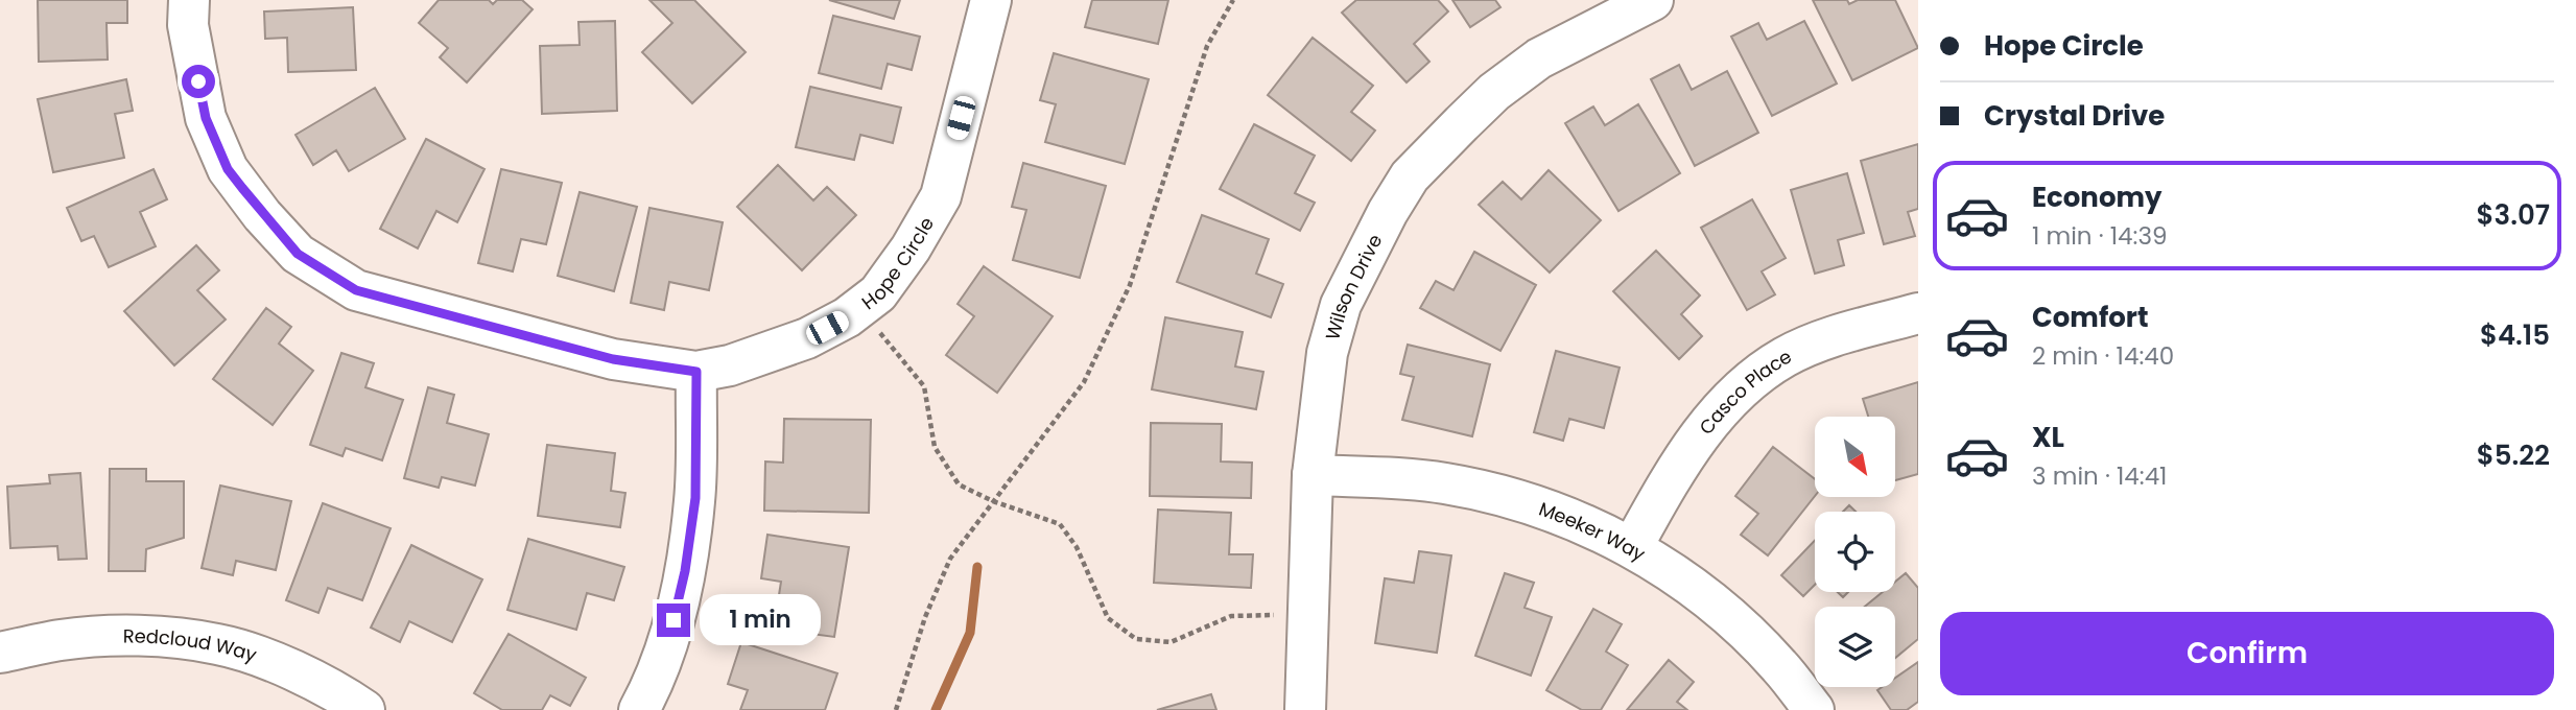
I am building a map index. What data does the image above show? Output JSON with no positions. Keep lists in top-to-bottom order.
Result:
{
  "streets": {
    "street": [
      "Hope Circle",
      "Wilson Drive",
      "Casco Place",
      "Meeker Way",
      "Redcloud Way"
    ]
  },
  "crossings": [
    ["Wilson Drive", "Meeker Way"],
    ["Casco Place", "Meeker Way"]
  ],
  "north": "bottom right",
  "page": {
    "banner": ["Hope Circle", "Crystal Drive"],
    "list": [
      {
        "name": "Economy",
        "note": "1 min · 14:39",
        "value": "$3.07"
      },
      {
        "name": "Comfort",
        "note": "2 min · 14:40",
        "value": "$4.15"
      },
      {
        "name": "XL",
        "note": "3 min · 14:41",
        "value": "$5.22"
      }
    ],
    "bubble": "1 min",
    "buttons": "Confirm"
  }
}
